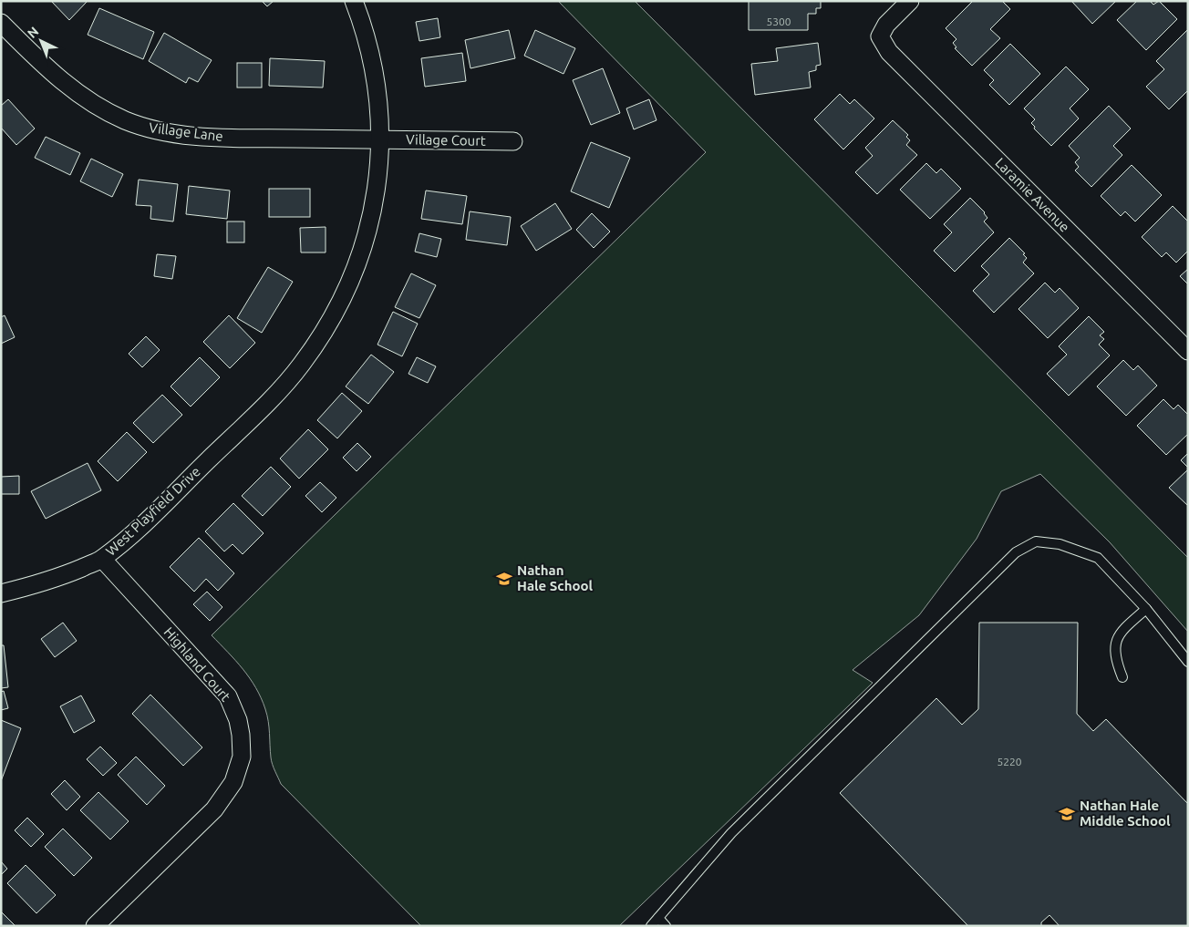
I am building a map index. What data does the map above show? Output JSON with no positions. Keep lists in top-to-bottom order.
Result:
{
  "streets": {
    "street": [
      "Village Lane",
      "Village Court",
      "Laramie Avenue",
      "West Playfield Drive",
      "Highland Court"
    ]
  },
  "crossings": [
    ["Village Lane", "Village Court"],
    ["Village Lane", "West Playfield Drive"],
    ["Village Court", "West Playfield Drive"],
    ["West Playfield Drive", "Highland Court"]
  ],
  "places": {
    "school or university": ["Nathan Hale School", "Nathan Hale Middle School"]
  },
  "house_numbers": ["5300", "5220"],
  "north": "top left"
}
